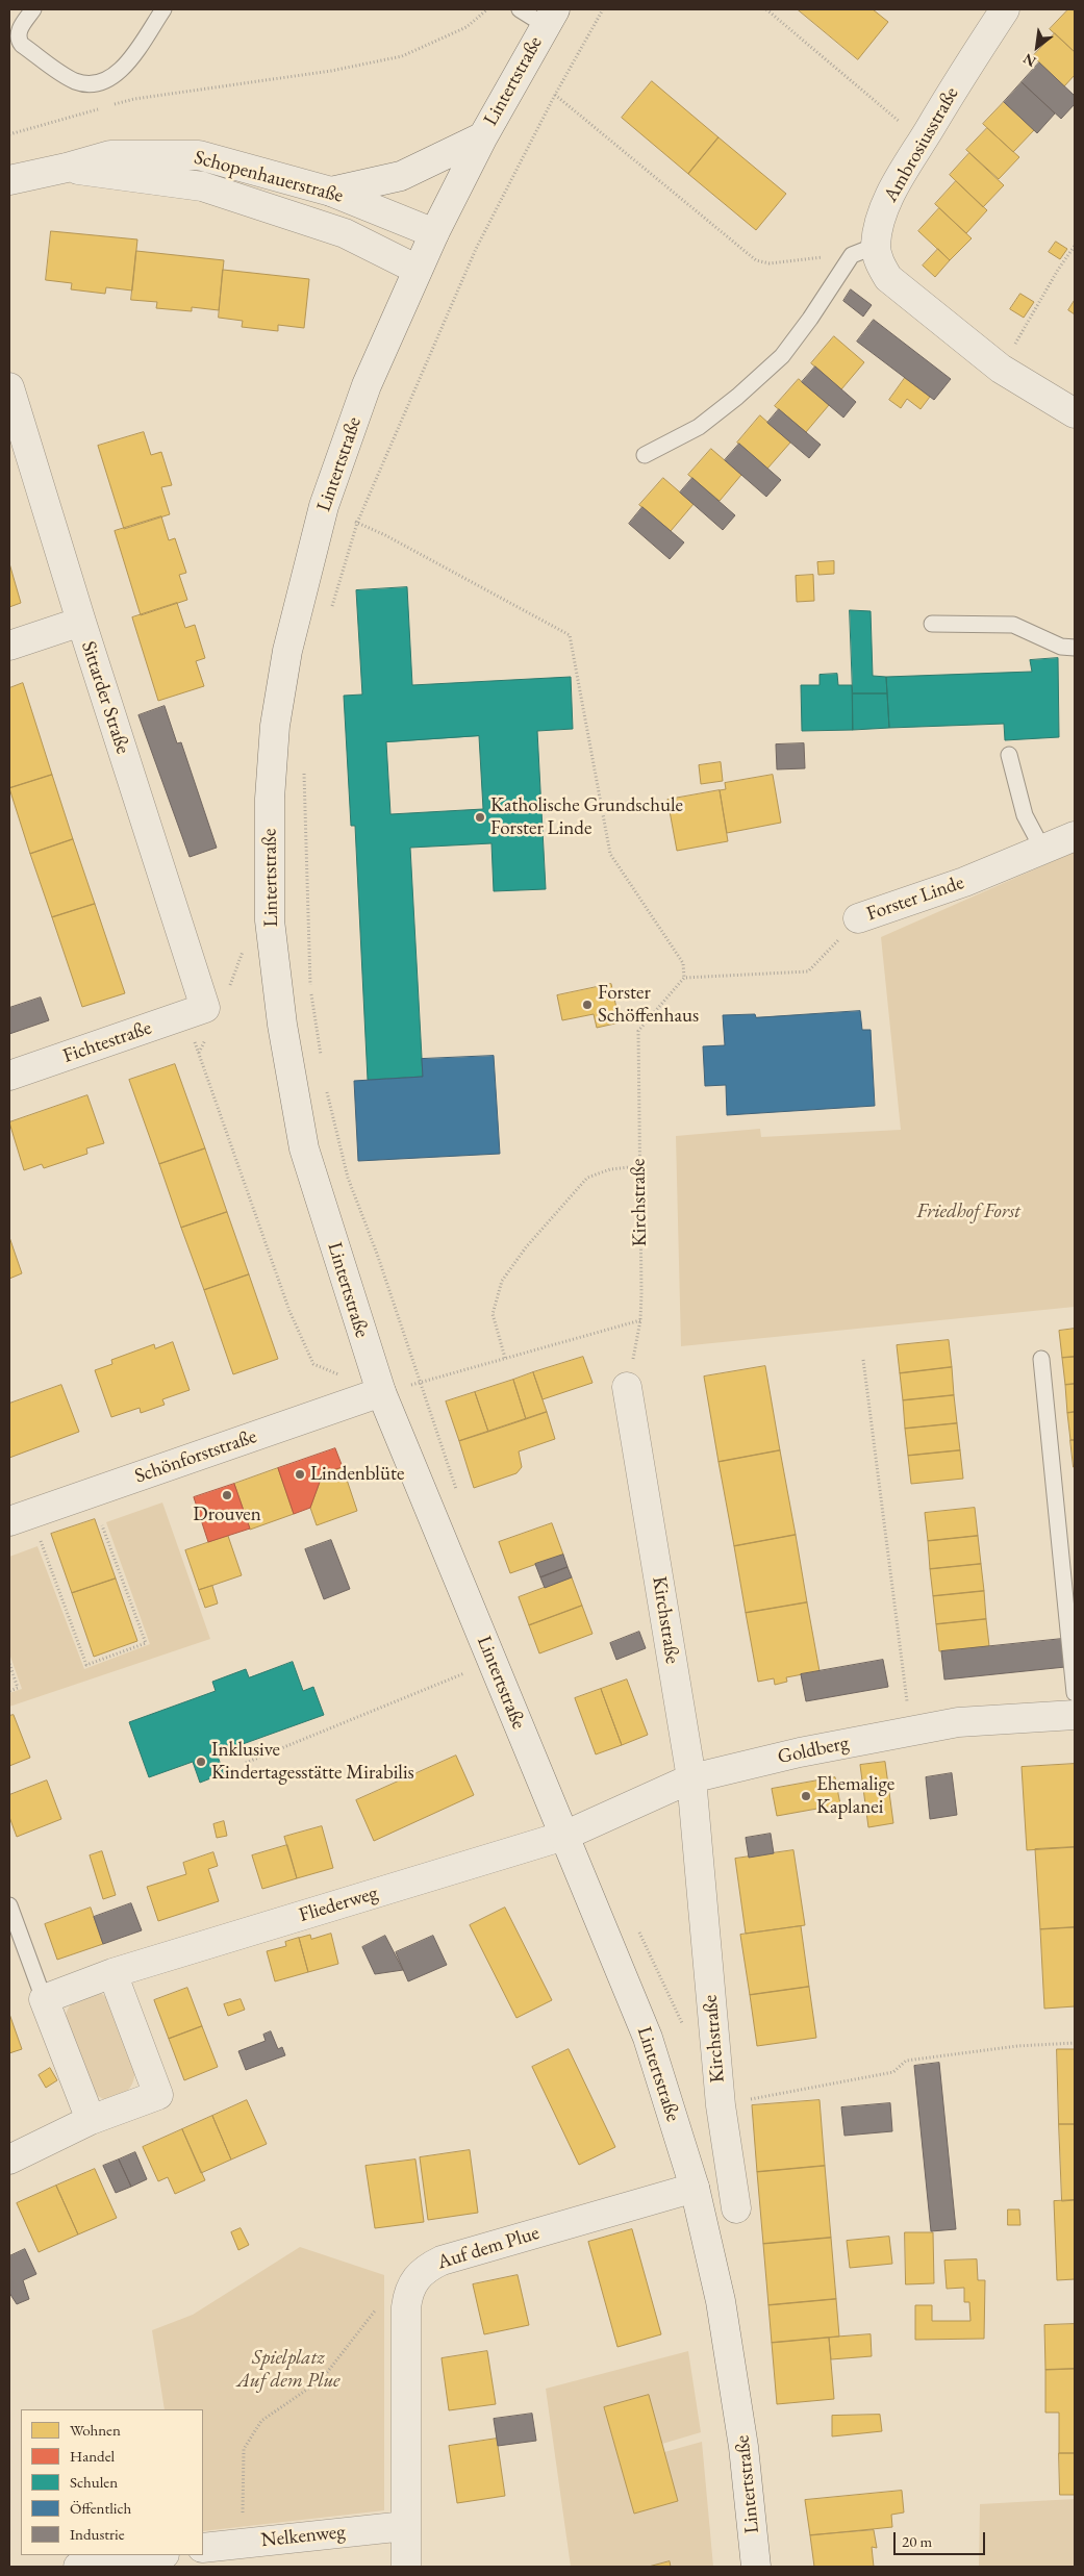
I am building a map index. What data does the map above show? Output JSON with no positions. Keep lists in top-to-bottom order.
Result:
{
  "streets": {
    "street": [
      "Lintertstraße",
      "Ambrosiusstraße",
      "Schopenhauerstraße",
      "Sittarder Straße",
      "Forster Linde",
      "Fichtestraße",
      "Kirchstraße",
      "Schönforststraße",
      "Goldberg",
      "Fliederweg",
      "Auf dem Plue",
      "Nelkenweg"
    ]
  },
  "crossings": [
    ["Lintertstraße", "Schopenhauerstraße"],
    ["Lintertstraße", "Schönforststraße"],
    ["Lintertstraße", "Goldberg"],
    ["Lintertstraße", "Fliederweg"],
    ["Lintertstraße", "Auf dem Plue"],
    ["Sittarder Straße", "Fichtestraße"],
    ["Forster Linde", "Kirchstraße"],
    ["Kirchstraße", "Goldberg"],
    ["Goldberg", "Fliederweg"]
  ],
  "parks": ["Friedhof Forst", "Spielplatz Auf dem Plue"],
  "places": [
    "Katholische Grundschule Forster Linde",
    "Forster Schöffenhaus",
    "Lindenblüte",
    "Drouven",
    "Inklusive Kindertagesstätte Mirabilis",
    "Ehemalige Kaplanei"
  ],
  "legend": [
    "Wohnen",
    "Handel",
    "Schulen",
    "Öffentlich",
    "Industrie"
  ],
  "scale_bar": "20 m",
  "north": "bottom left"
}
